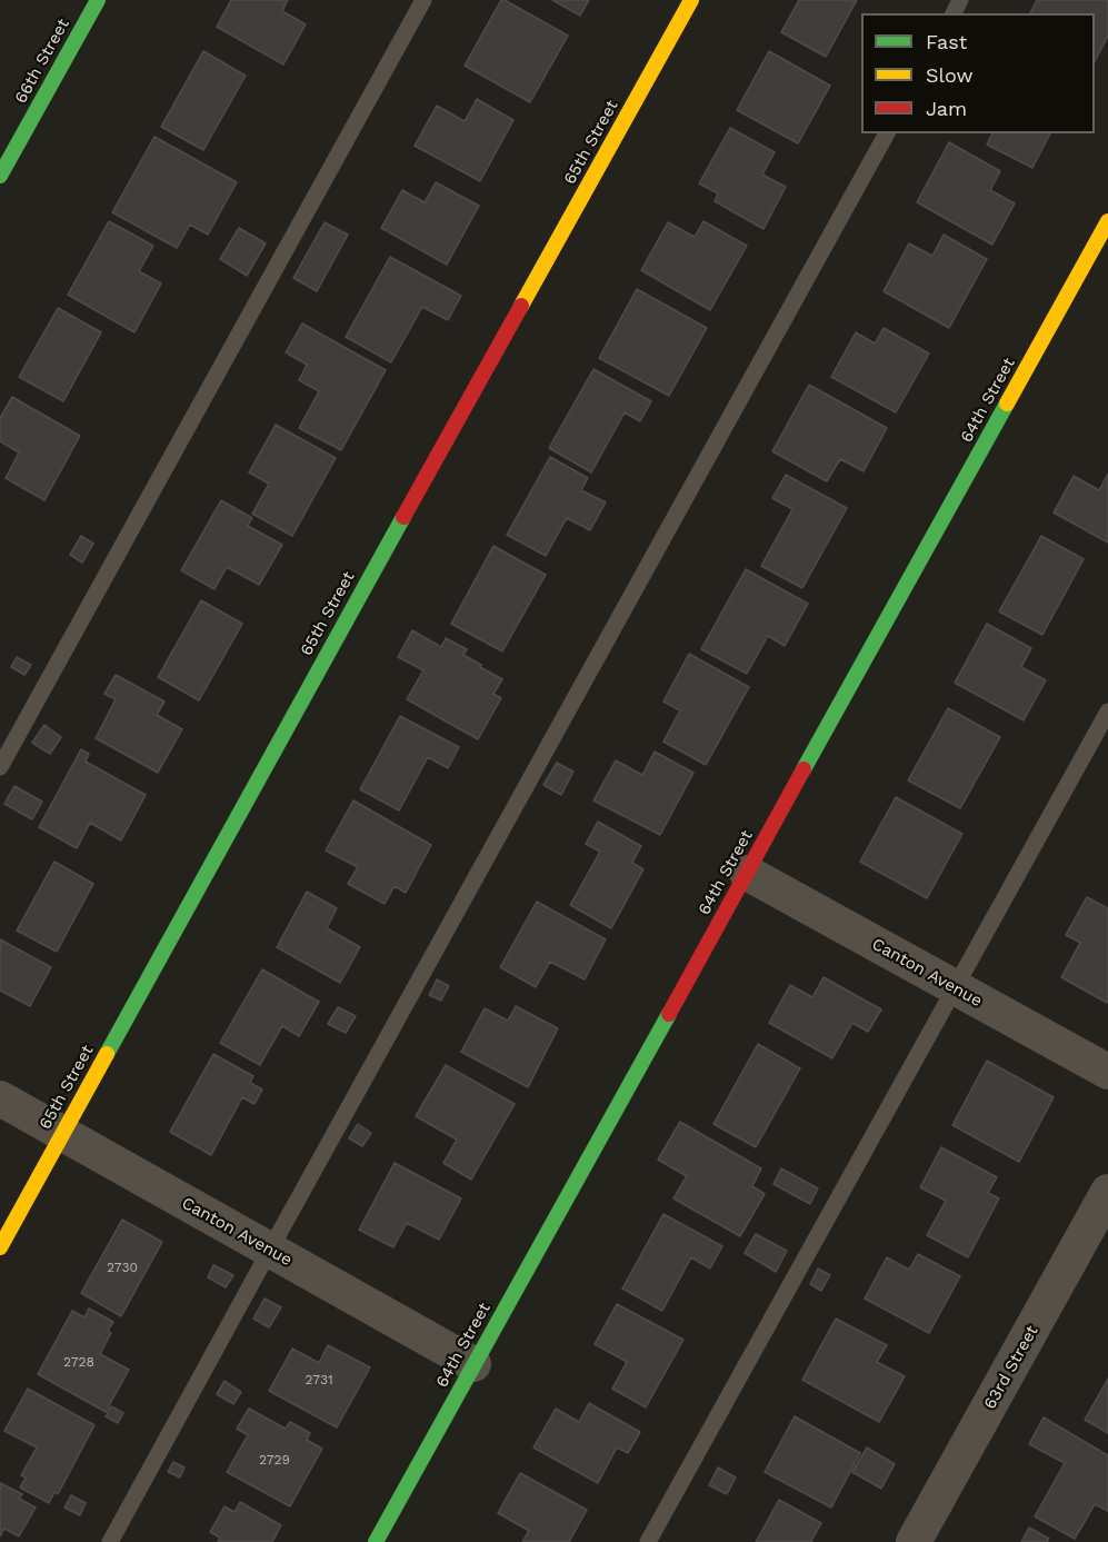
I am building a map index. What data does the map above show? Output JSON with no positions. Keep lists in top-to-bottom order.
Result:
{
  "streets": {
    "street": [
      "66th Street",
      "65th Street",
      "64th Street",
      "Canton Avenue",
      "63rd Street"
    ]
  },
  "crossings": [
    ["65th Street", "Canton Avenue"],
    ["64th Street", "Canton Avenue"]
  ],
  "house_numbers": [
    "2730",
    "2728",
    "2731",
    "2729"
  ],
  "legend": ["Fast", "Slow", "Jam"]
}
